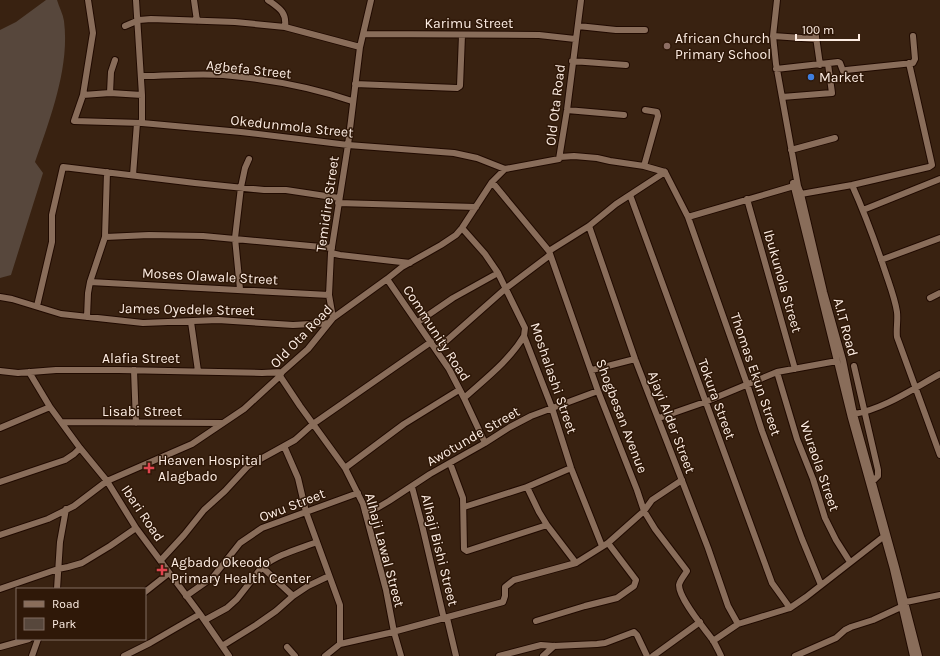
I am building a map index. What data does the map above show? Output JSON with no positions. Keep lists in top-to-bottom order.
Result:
{
  "streets": {
    "street": [
      "Karimu Street",
      "Agbefa Street",
      "Old Ota Road",
      "Okedunmola Street",
      "Temidire Street",
      "Moses Olawale Street",
      "Ibukunola Street",
      "James Oyedele Street",
      "A.I.T Road",
      "Community Road",
      "Alafia Street",
      "Thomas Ekun Street",
      "Moshalashi Street",
      "Tokura Street",
      "Lisabi Street",
      "Shogbesan Avenue",
      "Ajayi Alder Street",
      "Awotunde Street",
      "Wuraola Street",
      "Owu Street",
      "Ibari Road",
      "Alhaji Lawal Street",
      "Alhaji Bishi Street"
    ]
  },
  "crossings": [
    ["Karimu Street", "Old Ota Road"],
    ["Karimu Street", "Temidire Street"],
    ["Agbefa Street", "Temidire Street"],
    ["Old Ota Road", "Okedunmola Street"],
    ["Old Ota Road", "Temidire Street"],
    ["Old Ota Road", "James Oyedele Street"],
    ["Old Ota Road", "Community Road"],
    ["Old Ota Road", "Alafia Street"],
    ["Old Ota Road", "Moshalashi Street"],
    ["Old Ota Road", "Lisabi Street"],
    ["Old Ota Road", "Shogbesan Avenue"],
    ["Old Ota Road", "Ibari Road"],
    ["Old Ota Road", "Alhaji Lawal Street"],
    ["Okedunmola Street", "Temidire Street"],
    ["Temidire Street", "Moses Olawale Street"],
    ["Community Road", "Awotunde Street"],
    ["Alafia Street", "Ibari Road"],
    ["Alafia Street", "Alhaji Lawal Street"],
    ["Moshalashi Street", "Awotunde Street"],
    ["Lisabi Street", "Ibari Road"],
    ["Shogbesan Avenue", "Awotunde Street"],
    ["Awotunde Street", "Alhaji Lawal Street"],
    ["Awotunde Street", "Alhaji Bishi Street"],
    ["Owu Street", "Ibari Road"],
    ["Owu Street", "Alhaji Lawal Street"]
  ],
  "places": {
    "other": ["African Church Primary School", "Market"],
    "health": ["Heaven Hospital Alagbado", "Agbado Okeodo Primary Health Center"]
  },
  "legend": ["Road", "Park"],
  "scale_bar": "100 m"
}
